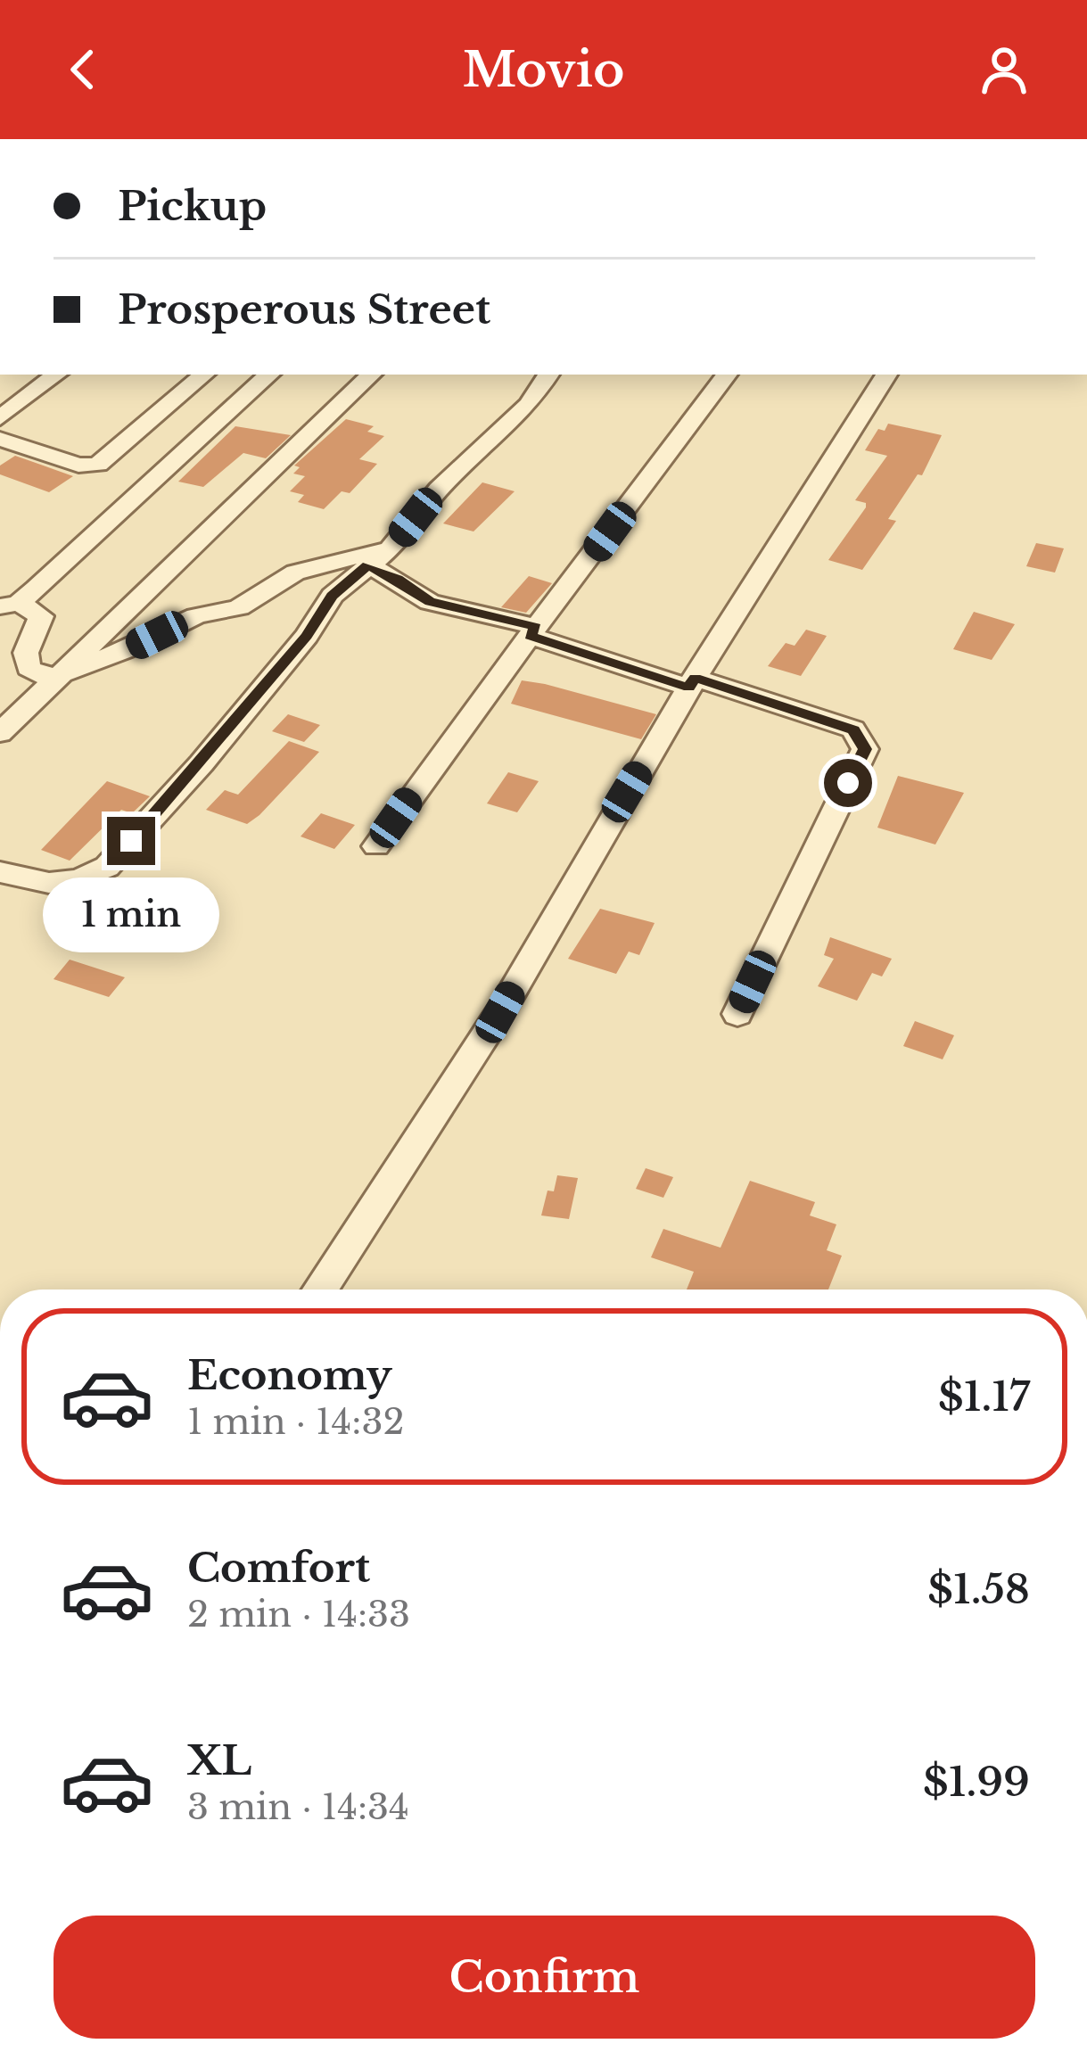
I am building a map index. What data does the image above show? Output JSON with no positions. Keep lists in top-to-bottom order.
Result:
{
  "page": {
    "header": "Movio",
    "banner": ["Pickup", "Prosperous Street"],
    "bubble": "1 min",
    "list": [
      {
        "name": "Economy",
        "note": "1 min · 14:32",
        "value": "$1.17"
      },
      {
        "name": "Comfort",
        "note": "2 min · 14:33",
        "value": "$1.58"
      },
      {
        "name": "XL",
        "note": "3 min · 14:34",
        "value": "$1.99"
      }
    ],
    "buttons": "Confirm"
  }
}
